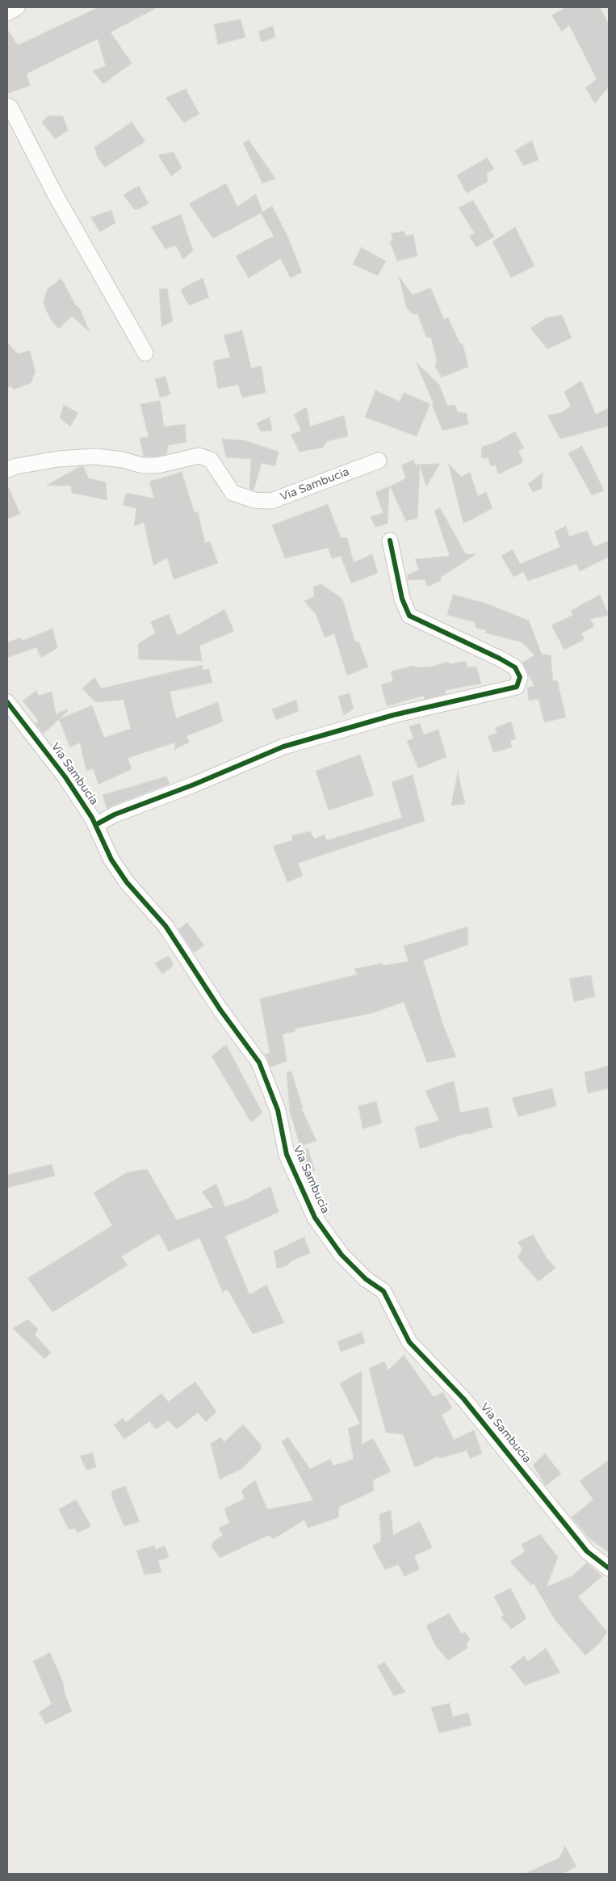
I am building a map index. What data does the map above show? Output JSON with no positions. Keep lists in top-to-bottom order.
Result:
{
  "streets": {
    "street": ["Via Sambucia"]
  }
}
